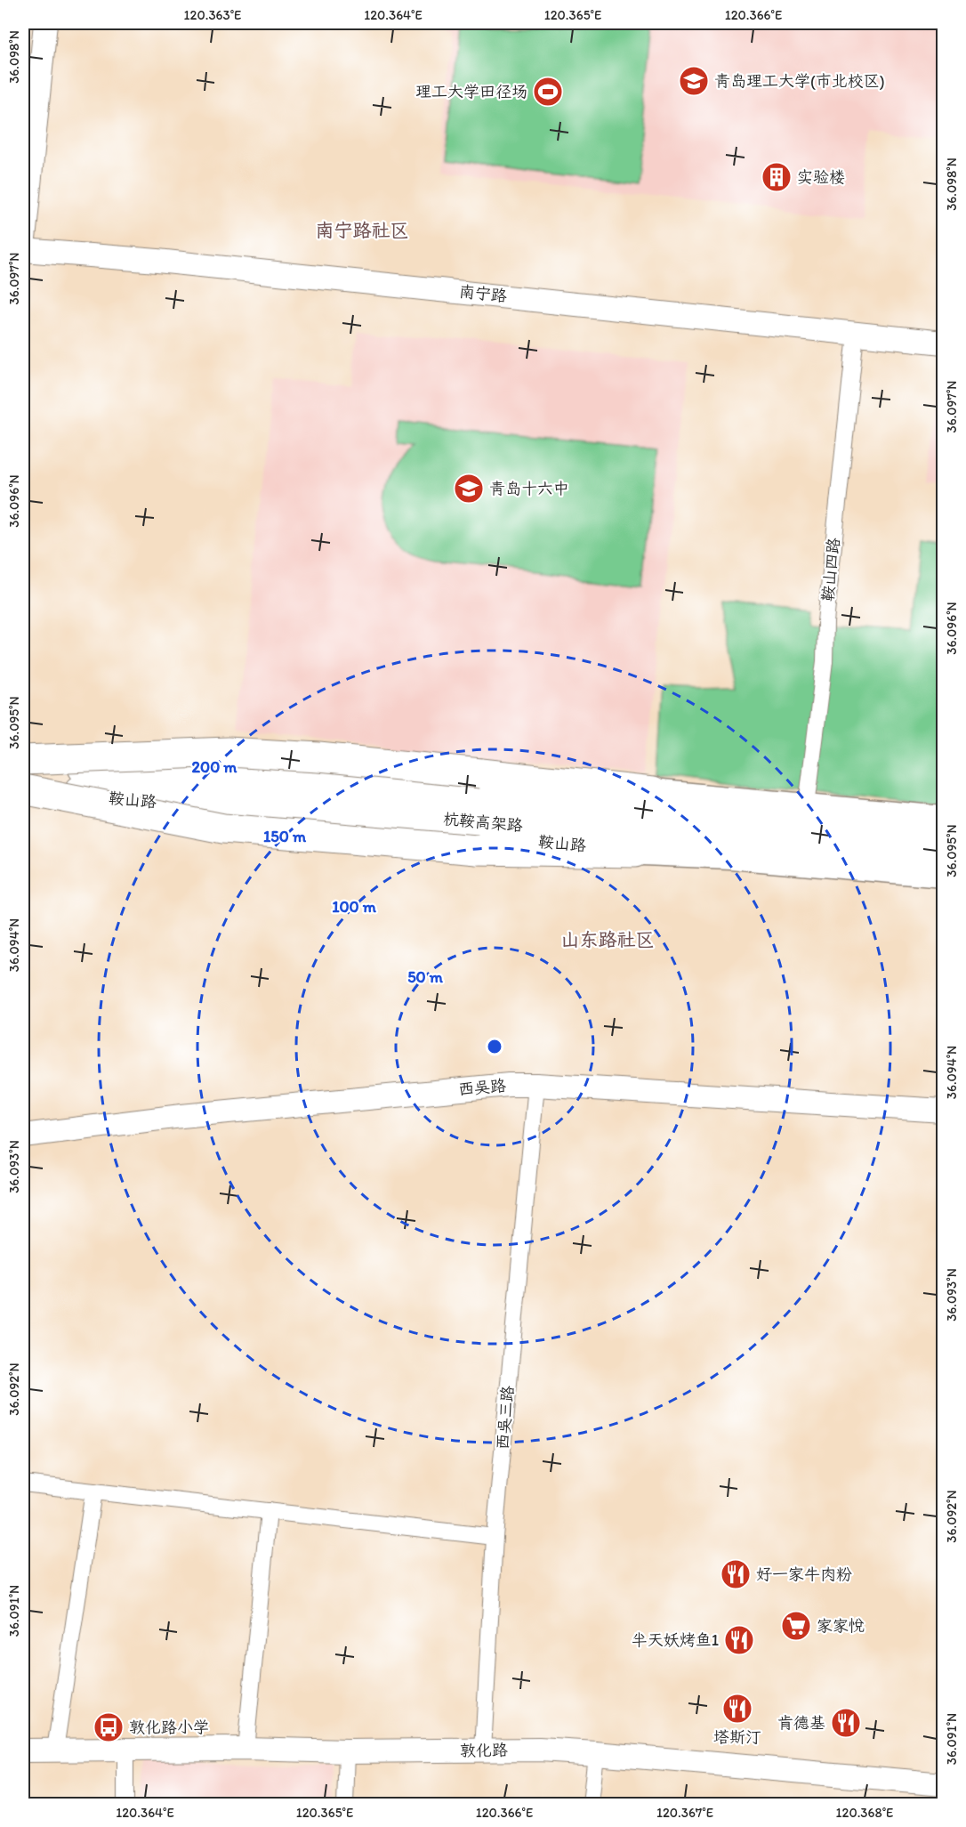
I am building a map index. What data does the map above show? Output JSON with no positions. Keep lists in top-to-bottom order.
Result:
{
  "streets": {
    "highway": ["杭鞍高架路"],
    "main road": ["鞍山路"],
    "street": [
      "南宁路",
      "鞍山四路",
      "西吴路",
      "西吴三路",
      "敦化路"
    ]
  },
  "crossings": [
    ["南宁路", "鞍山四路"],
    ["西吴路", "西吴三路"],
    ["西吴三路", "敦化路"]
  ],
  "districts": ["南宁路社区", "山东路社区"],
  "places": {
    "school or university": ["青岛理工大学(市北校区)", "青岛十六中"],
    "sports": ["理工大学田径场"],
    "building": ["实验楼"],
    "restaurant": [
      "好一家牛肉粉",
      "半天妖烤鱼1",
      "塔斯汀",
      "肯德基"
    ],
    "supermarket": ["家家悦"],
    "bus stop": ["敦化路小学"]
  },
  "coordinates": [
    "120.363°E",
    "120.364°E",
    "120.365°E",
    "120.366°E",
    "36.098°N",
    "36.097°N",
    "36.096°N",
    "36.095°N",
    "36.094°N",
    "36.093°N",
    "36.092°N",
    "36.091°N",
    "120.367°E",
    "120.368°E"
  ],
  "rings": [
    "200 m",
    "150 m",
    "100 m",
    "50 m"
  ]
}
